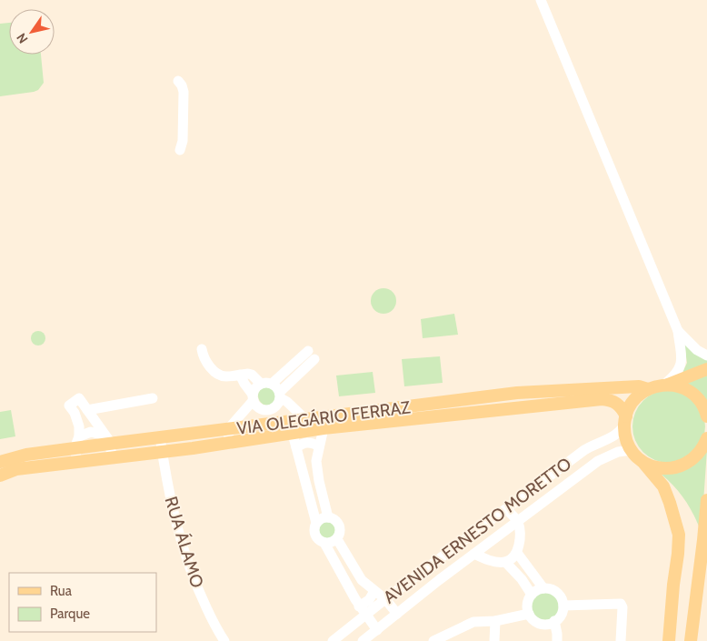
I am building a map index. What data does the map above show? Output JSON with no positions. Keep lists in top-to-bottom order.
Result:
{
  "streets": {
    "main road": ["VIA OLEGÁRIO FERRAZ"],
    "street": ["AVENIDA ERNESTO MORETTO", "RUA ÁLAMO"]
  },
  "crossings": [
    ["VIA OLEGÁRIO FERRAZ", "AVENIDA ERNESTO MORETTO"],
    ["VIA OLEGÁRIO FERRAZ", "RUA ÁLAMO"]
  ],
  "legend": ["Rua", "Parque"],
  "north": "bottom left"
}
